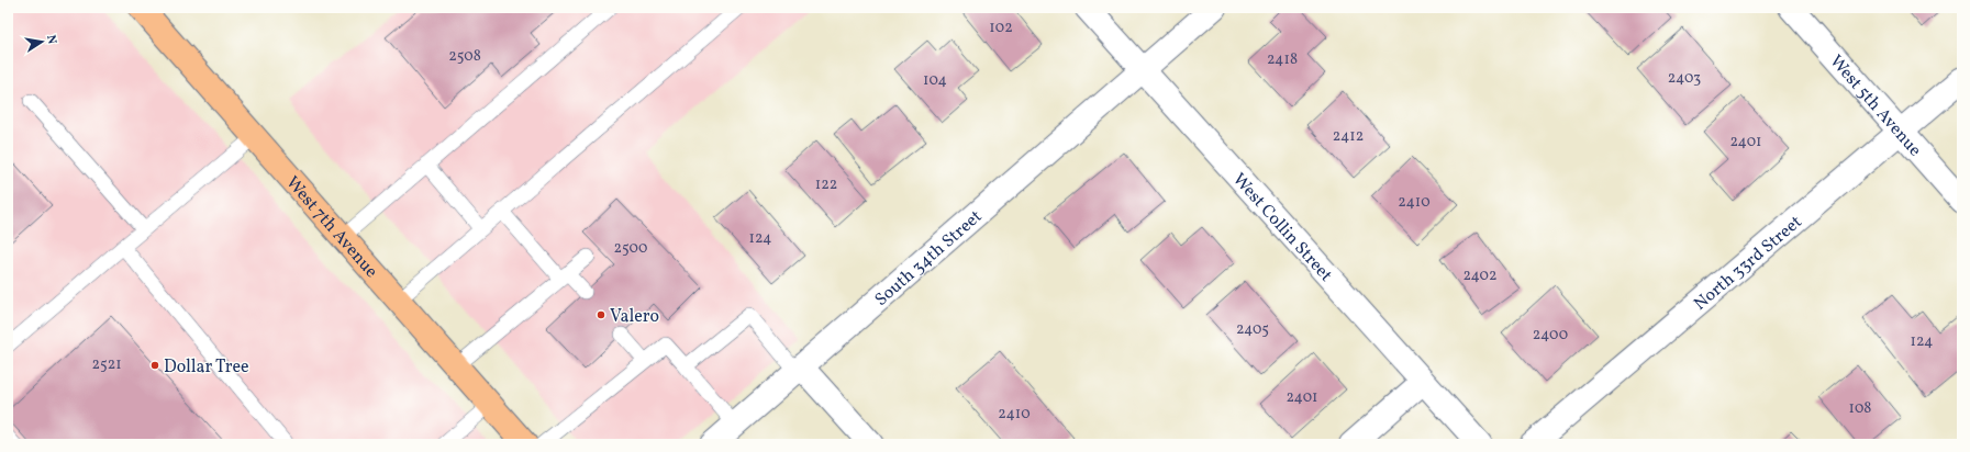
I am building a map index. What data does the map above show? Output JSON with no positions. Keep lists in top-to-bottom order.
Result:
{
  "streets": {
    "main road": ["West 7th Avenue"],
    "street": [
      "West 5th Avenue",
      "West Collin Street",
      "South 34th Street",
      "North 33rd Street"
    ]
  },
  "crossings": [
    ["West 5th Avenue", "North 33rd Street"],
    ["West Collin Street", "South 34th Street"]
  ],
  "places": ["Valero", "Dollar Tree"],
  "house_numbers": [
    "102",
    "2508",
    "2418",
    "2403",
    "104",
    "2412",
    "2401",
    "122",
    "2410",
    "124",
    "2500",
    "2402",
    "2405",
    "2400",
    "124",
    "2521",
    "2401",
    "108",
    "2410"
  ],
  "north": "right"
}
